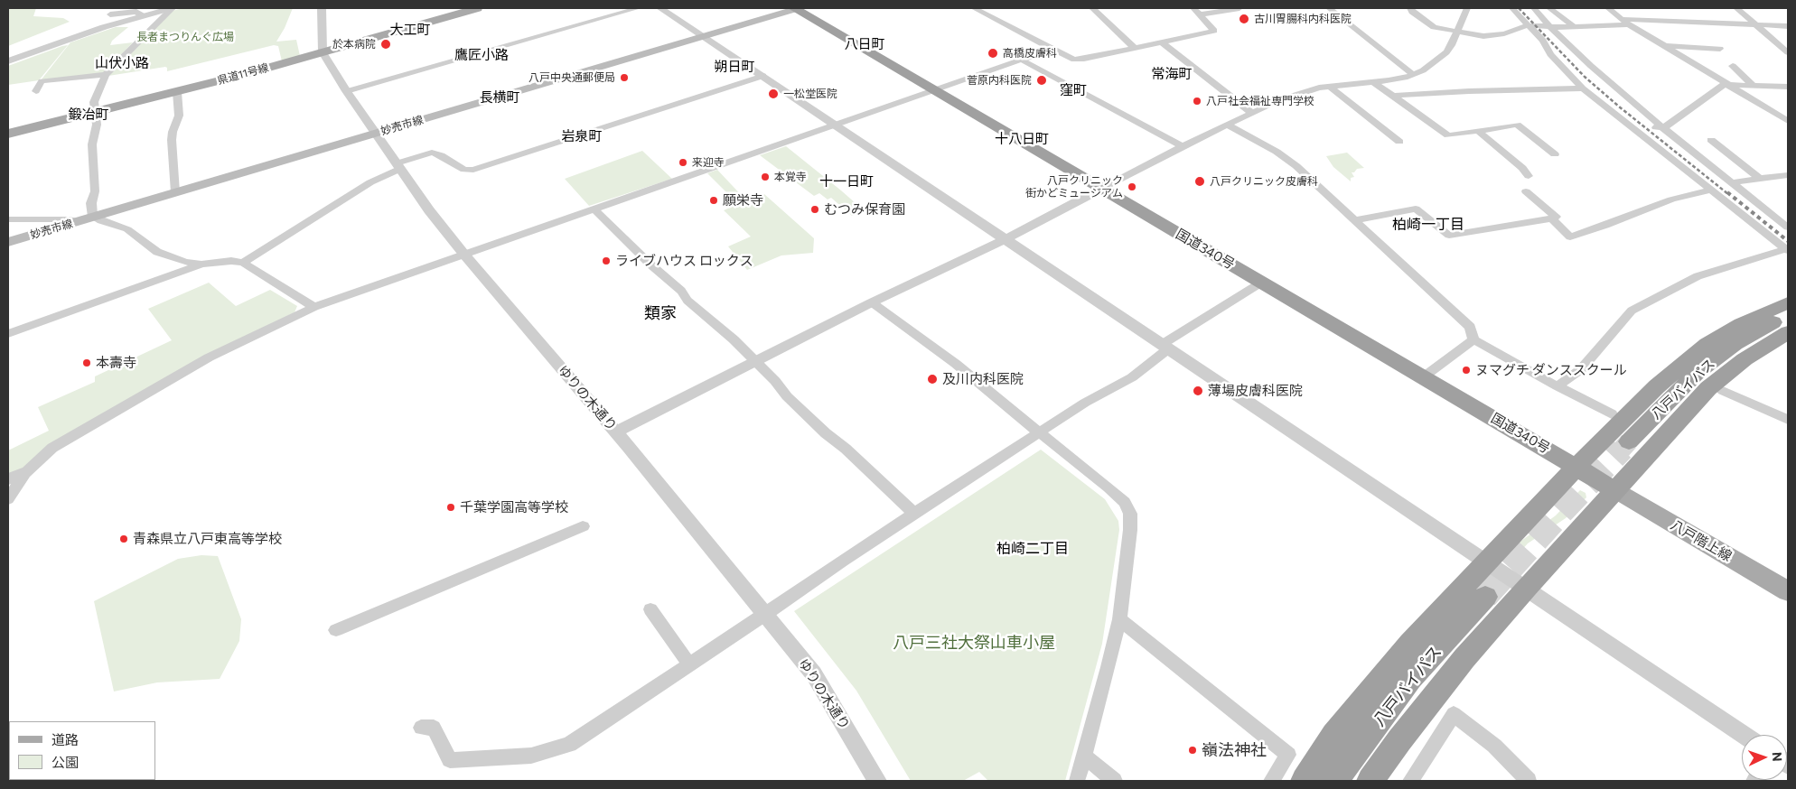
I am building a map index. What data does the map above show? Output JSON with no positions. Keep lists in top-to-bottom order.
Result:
{
  "streets": {
    "highway": ["国道340号", "八戸バイパス"],
    "main road": ["県道11号線", "妙売市線", "八戸階上線"],
    "street": ["ゆりの木通り"]
  },
  "crossings": [
    ["県道11号線", "ゆりの木通り"],
    ["妙売市線", "国道340号"],
    ["妙売市線", "ゆりの木通り"],
    ["国道340号", "八戸階上線"]
  ],
  "districts": [
    "大工町",
    "八日町",
    "鷹匠小路",
    "山伏小路",
    "朔日町",
    "常海町",
    "窪町",
    "長横町",
    "鍛冶町",
    "岩泉町",
    "十八日町",
    "十一日町",
    "柏崎一丁目",
    "類家",
    "柏崎二丁目"
  ],
  "parks": ["長者まつりんぐ広場", "八戸三社大祭山車小屋"],
  "places": [
    "古川胃腸科内科医院",
    "於本病院",
    "高橋皮膚科",
    "八戸中央通郵便局",
    "菅原内科医院",
    "一松堂医院",
    "八戸社会福祉専門学校",
    "来迎寺",
    "本覚寺",
    "八戸クリニック皮膚科",
    "八戸クリニック 街かどミュージアム",
    "願栄寺",
    "むつみ保育園",
    "ライブハウス ロックス",
    "本壽寺",
    "ヌマグチ ダンススクール",
    "及川内科医院",
    "薄場皮膚科医院",
    "千葉学園高等学校",
    "青森県立八戸東高等学校",
    "嶺法神社"
  ],
  "legend": ["道路", "公園"],
  "north": "right"
}
